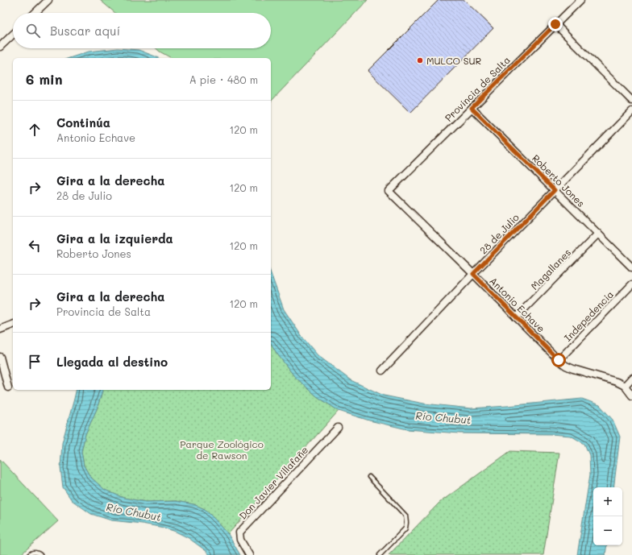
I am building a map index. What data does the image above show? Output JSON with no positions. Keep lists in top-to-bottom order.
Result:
{
  "streets": {
    "street": [
      "Provincia de Salta",
      "Roberto Jones",
      "28 de Julio",
      "Magallanes",
      "Antonio Echave",
      "Indepedencia",
      "Don Javier Villafañe"
    ]
  },
  "crossings": [
    ["Provincia de Salta", "Roberto Jones"],
    ["Provincia de Salta", "Antonio Echave"],
    ["Roberto Jones", "28 de Julio"],
    ["Roberto Jones", "Magallanes"],
    ["28 de Julio", "Antonio Echave"],
    ["Magallanes", "Antonio Echave"],
    ["Antonio Echave", "Indepedencia"]
  ],
  "water": ["Río Chubut"],
  "parks": ["Parque Zoológico de Rawson"],
  "places": ["MULCO SUR"],
  "page": {
    "search": "Buscar aquí",
    "heading": ["6 min", "A pie · 480 m"],
    "list": [
      ["Continúa", "Antonio Echave", "120 m"],
      ["Gira a la derecha", "28 de Julio", "120 m"],
      ["Gira a la izquierda", "Roberto Jones", "120 m"],
      ["Gira a la derecha", "Provincia de Salta", "120 m"],
      "Llegada al destino"
    ],
    "map_buttons": ["+", "−"]
  }
}
